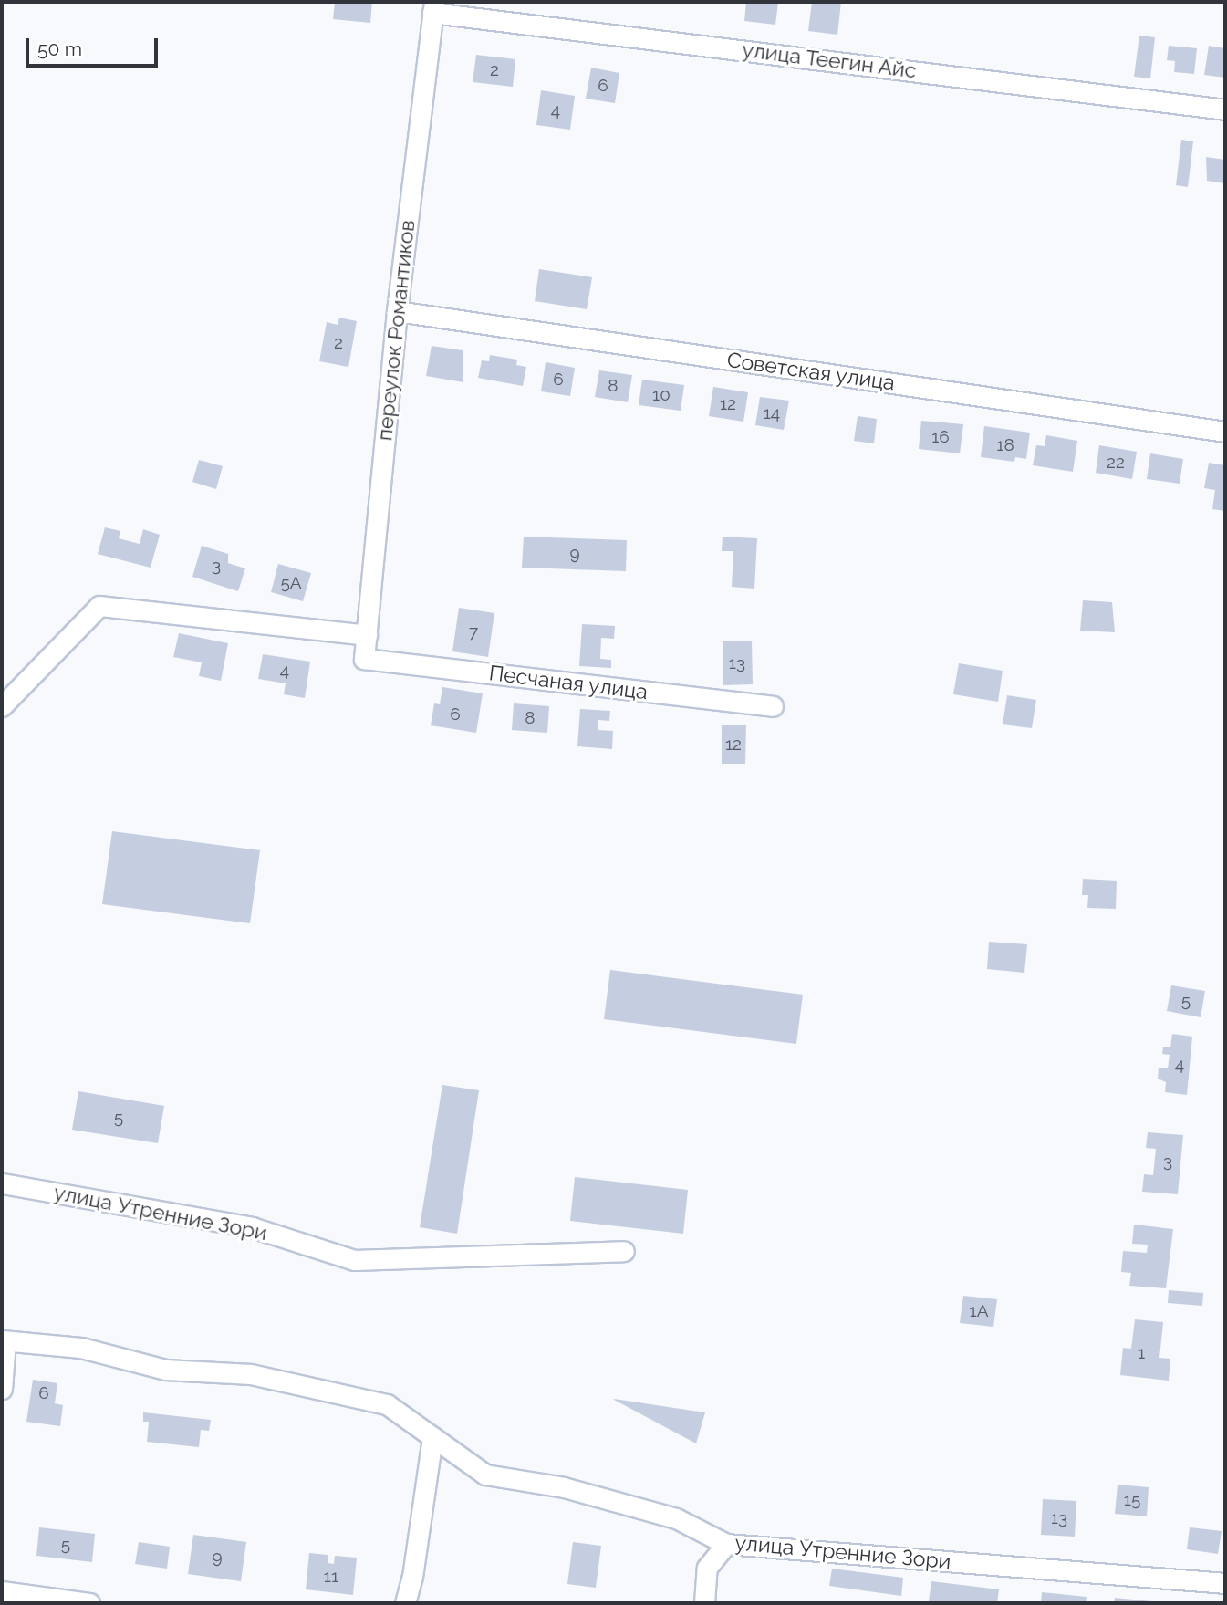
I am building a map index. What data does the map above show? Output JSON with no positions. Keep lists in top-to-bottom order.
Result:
{
  "streets": {
    "street": [
      "улица Теегин Айс",
      "переулок Романтиков",
      "Советская улица",
      "Песчаная улица",
      "улица Утренние Зори"
    ]
  },
  "crossings": [
    ["улица Теегин Айс", "переулок Романтиков"],
    ["переулок Романтиков", "Советская улица"],
    ["переулок Романтиков", "Песчаная улица"]
  ],
  "house_numbers": [
    "2",
    "6",
    "4",
    "2",
    "6",
    "8",
    "10",
    "12",
    "14",
    "16",
    "18",
    "22",
    "9",
    "3",
    "5А",
    "7",
    "13",
    "4",
    "6",
    "8",
    "12",
    "5",
    "4",
    "5",
    "3",
    "1А",
    "1",
    "6",
    "15",
    "13",
    "5",
    "9",
    "11"
  ],
  "scale_bar": "50 m"
}
